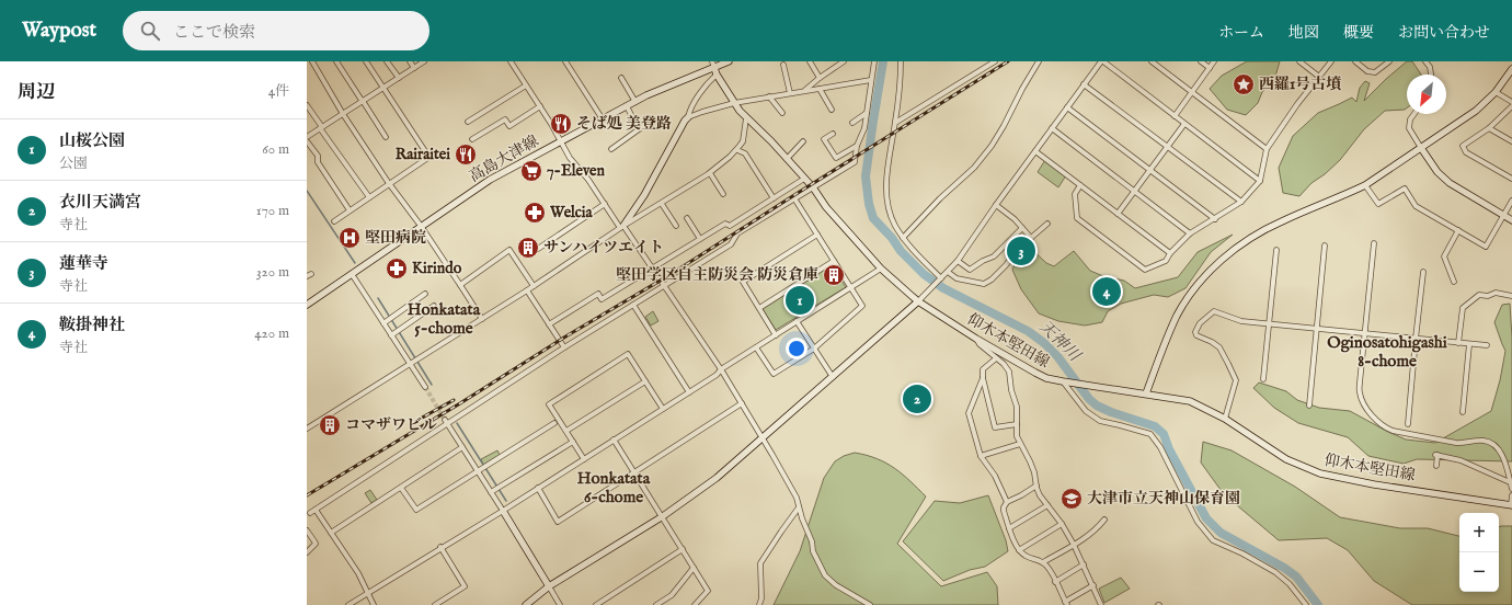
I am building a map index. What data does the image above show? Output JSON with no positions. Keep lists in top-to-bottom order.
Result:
{
  "streets": {
    "main road": ["高島大津線", "仰木本堅田線"]
  },
  "crossings": [
    ["高島大津線", "仰木本堅田線"]
  ],
  "districts": ["Honkatata 5-chome", "Oginosatohigashi 8-chome", "Honkatata 6-chome"],
  "water": ["天神川"],
  "places": {
    "place": ["西羅1号古墳"],
    "restaurant": ["そば処 美登路", "Rairaitei"],
    "supermarket": ["7-Eleven"],
    "pharmacy": ["Welcia", "Kirindo"],
    "hospital": ["堅田病院"],
    "building": ["サンハイツエイト", "堅田学区自主防災会 防災倉庫", "コマザワビル"],
    "school or university": ["大津市立天神山保育園"]
  },
  "north": "bottom left",
  "page": {
    "header": "Waypost",
    "search": "ここで検索",
    "nav": [
      "ホーム",
      "地図",
      "概要",
      "お問い合わせ"
    ],
    "heading": ["周辺", "4件"],
    "list": [
      {
        "mark": "1",
        "name": "山桜公園",
        "note": "公園",
        "value": "60 m"
      },
      {
        "mark": "2",
        "name": "衣川天満宮",
        "note": "寺社",
        "value": "170 m"
      },
      {
        "mark": "3",
        "name": "蓮華寺",
        "note": "寺社",
        "value": "320 m"
      },
      {
        "mark": "4",
        "name": "鞍掛神社",
        "note": "寺社",
        "value": "420 m"
      }
    ],
    "pins": [
      "3",
      "4",
      "1",
      "2"
    ],
    "map_buttons": ["+", "−"]
  }
}
